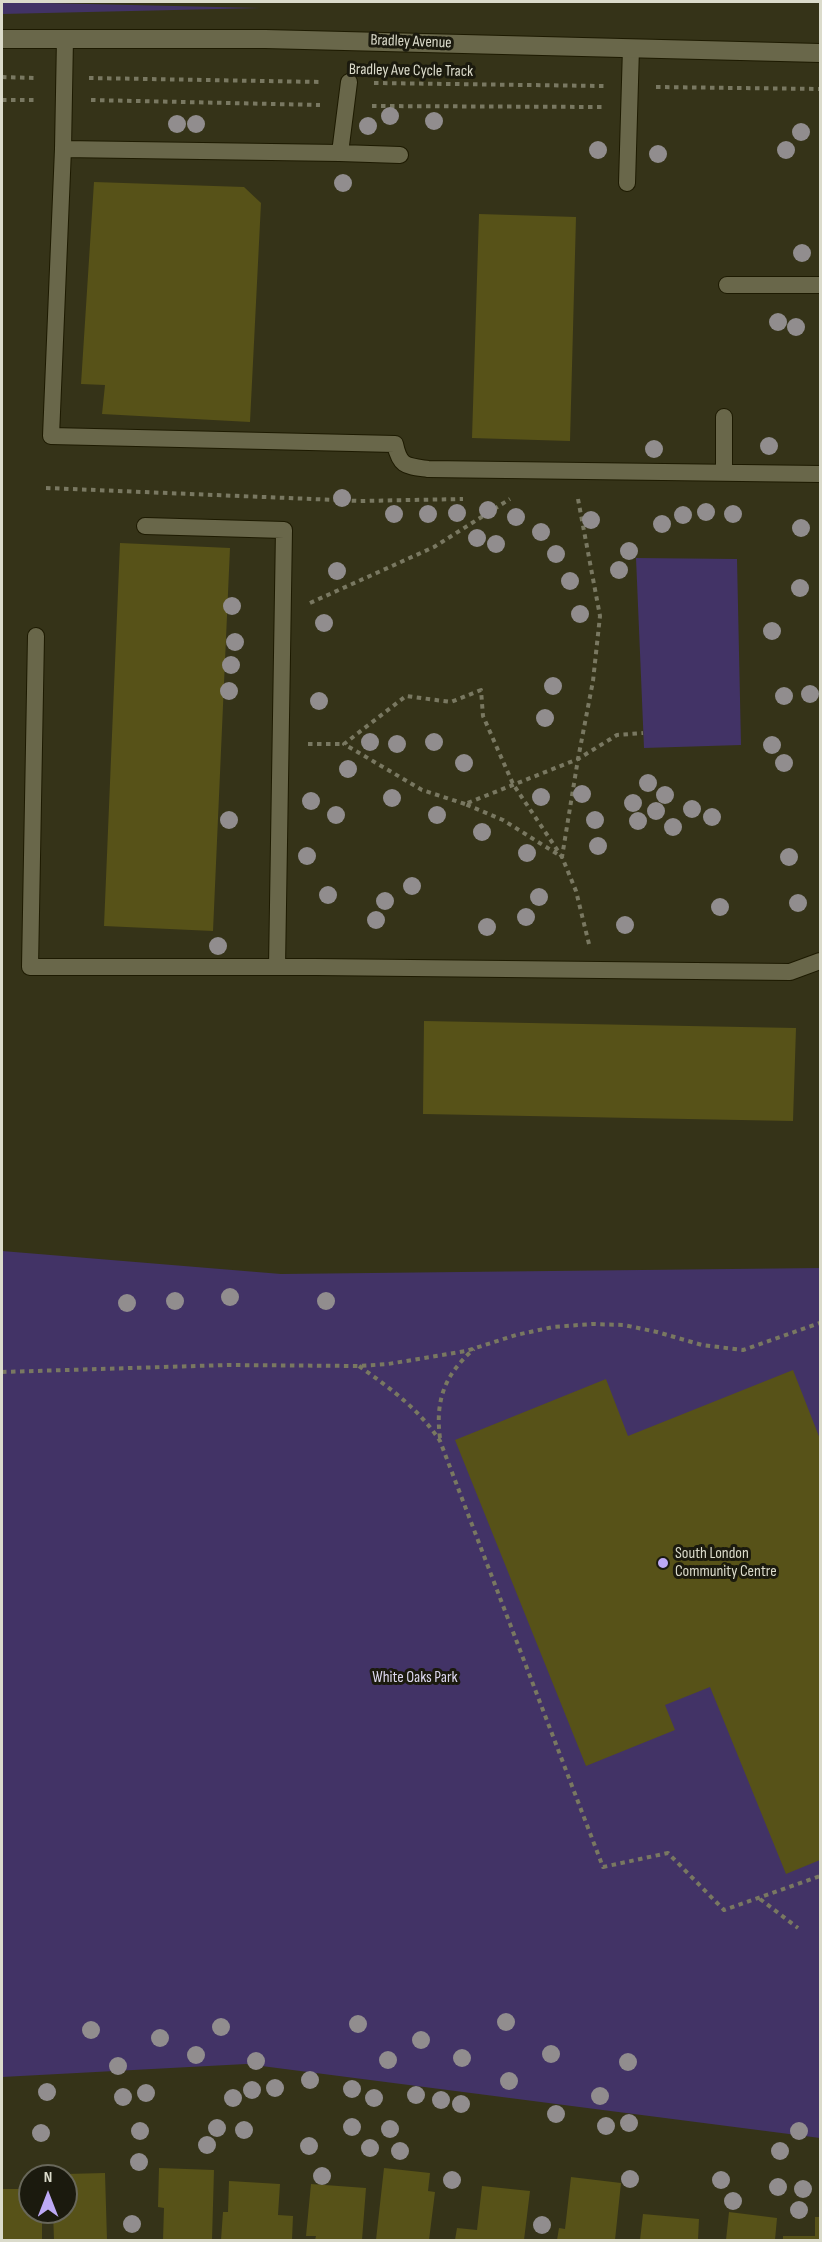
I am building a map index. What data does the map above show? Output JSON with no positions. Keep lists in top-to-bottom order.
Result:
{
  "streets": {
    "main road": ["Bradley Avenue"],
    "path": ["Bradley Ave Cycle Track"]
  },
  "parks": ["White Oaks Park"],
  "places": ["South London Community Centre"],
  "north": "top"
}
